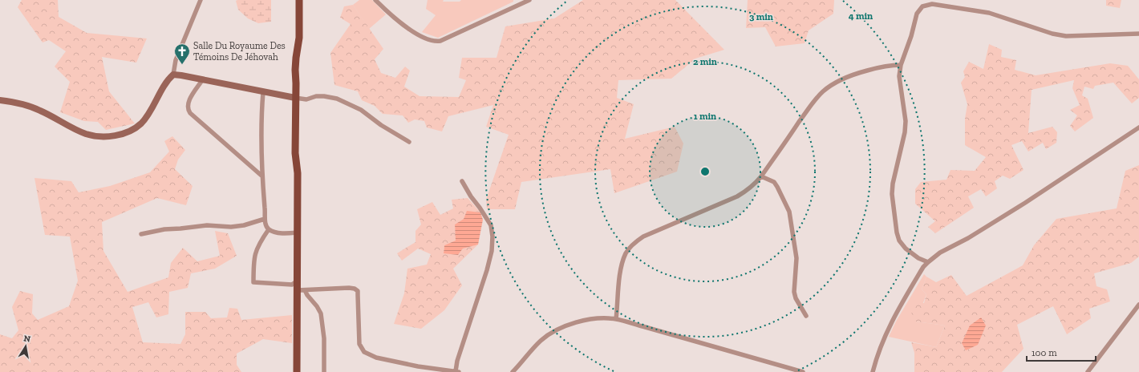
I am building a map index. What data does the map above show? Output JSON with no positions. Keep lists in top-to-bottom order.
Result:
{
  "places": {
    "church": ["Salle Du Royaume Des Témoins De Jéhovah"]
  },
  "scale_bar": "100 m",
  "north": "top",
  "rings": [
    "4 min",
    "3 min",
    "2 min",
    "1 min"
  ]
}
